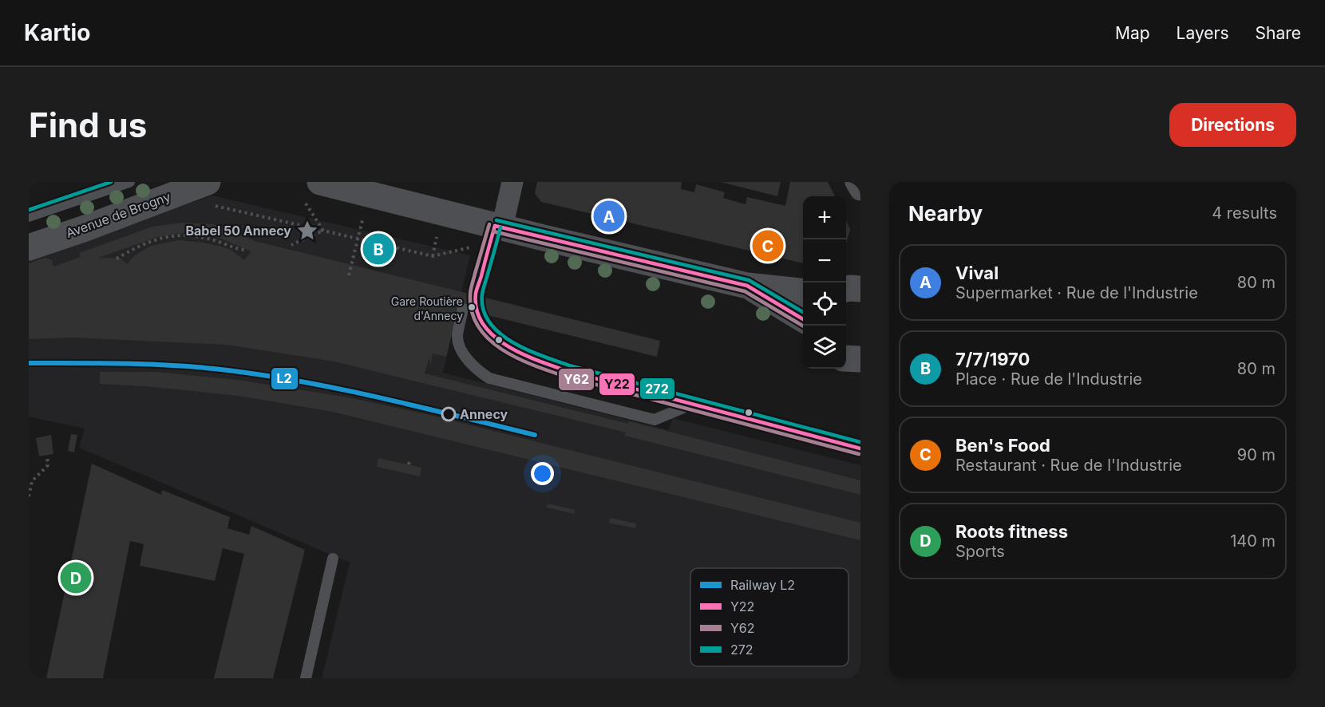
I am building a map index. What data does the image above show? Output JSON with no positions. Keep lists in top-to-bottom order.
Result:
{
  "streets": {
    "street": ["Avenue de Brogny"]
  },
  "places": {
    "place": ["Babel 50 Annecy"],
    "other": ["Gare Routière d'Annecy", "Annecy"]
  },
  "lines": [
    "transit line 272",
    "transit line Y62",
    "transit line Y22",
    "rail line L2"
  ],
  "legend": [
    "Railway L2",
    "Y22",
    "Y62",
    "272"
  ],
  "page": {
    "header": "Kartio",
    "nav": ["Map", "Layers", "Share"],
    "buttons": "Directions",
    "title": "Find us",
    "heading": ["Nearby", "4 results"],
    "map_buttons": ["+", "−"],
    "pins": [
      "A",
      "C",
      "B",
      "D"
    ],
    "list": [
      {
        "mark": "A",
        "name": "Vival",
        "note": "Supermarket · Rue de l'Industrie",
        "value": "80 m"
      },
      {
        "mark": "B",
        "name": "7/7/1970",
        "note": "Place · Rue de l'Industrie",
        "value": "80 m"
      },
      {
        "mark": "C",
        "name": "Ben's Food",
        "note": "Restaurant · Rue de l'Industrie",
        "value": "90 m"
      },
      {
        "mark": "D",
        "name": "Roots fitness",
        "note": "Sports",
        "value": "140 m"
      }
    ]
  }
}
